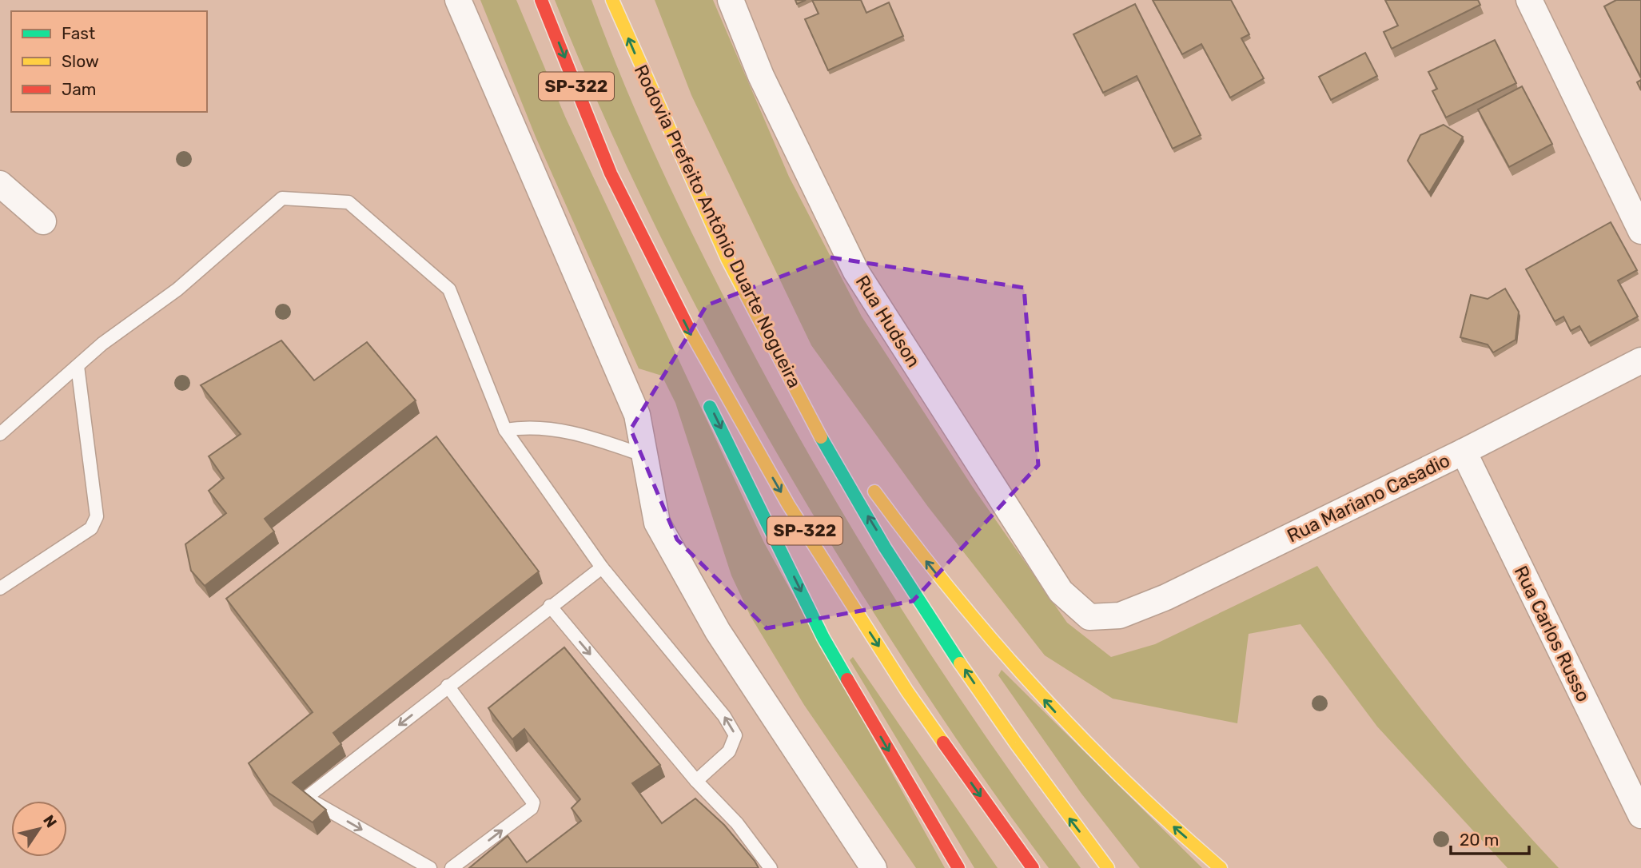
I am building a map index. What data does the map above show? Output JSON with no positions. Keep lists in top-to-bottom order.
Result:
{
  "streets": {
    "highway": ["SP-322", "Rodovia Prefeito Antônio Duarte Nogueira"],
    "street": ["Rua Hudson", "Rua Mariano Casadio", "Rua Carlos Russo"]
  },
  "crossings": [
    ["Rua Hudson", "Rua Mariano Casadio"],
    ["Rua Mariano Casadio", "Rua Carlos Russo"]
  ],
  "legend": ["Fast", "Slow", "Jam"],
  "scale_bar": "20 m",
  "north": "top right"
}
